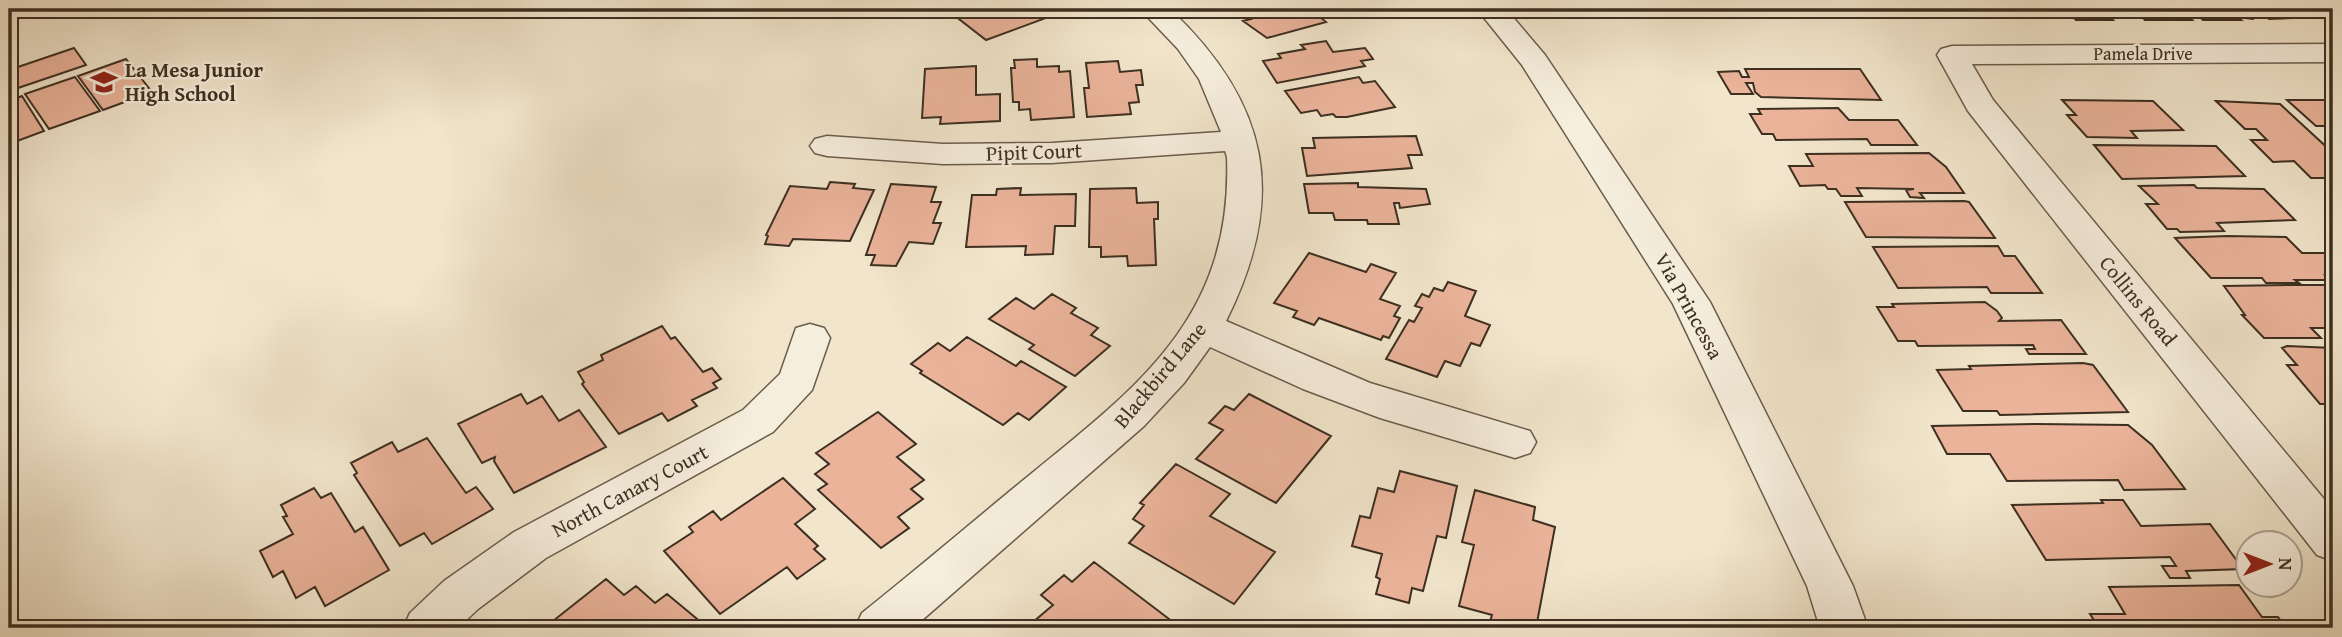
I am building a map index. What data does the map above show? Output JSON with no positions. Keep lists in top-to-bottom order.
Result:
{
  "streets": {
    "street": [
      "Pamela Drive",
      "Pipit Court",
      "Collins Road",
      "Via Princessa",
      "Blackbird Lane",
      "North Canary Court"
    ]
  },
  "crossings": [
    ["Pamela Drive", "Collins Road"],
    ["Pipit Court", "Blackbird Lane"]
  ],
  "places": {
    "school or university": ["La Mesa Junior High School"]
  },
  "north": "right"
}
